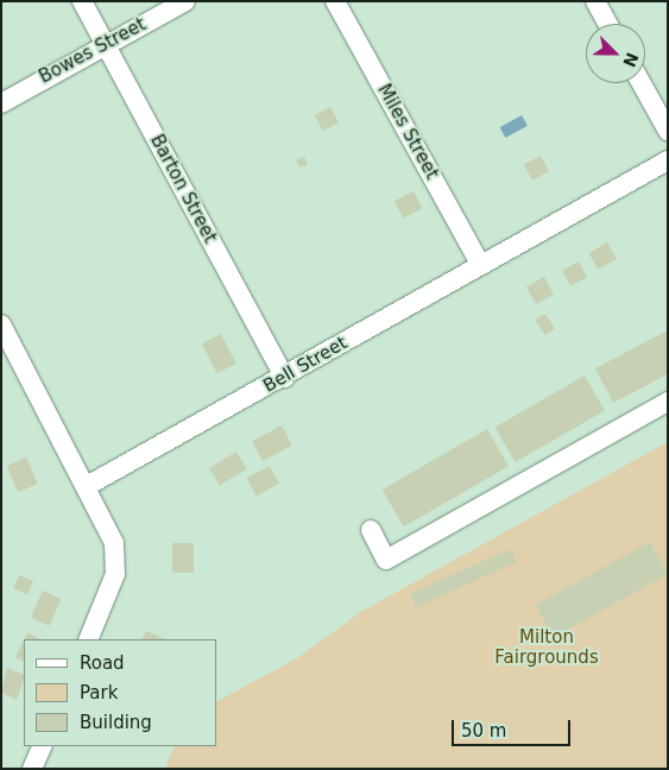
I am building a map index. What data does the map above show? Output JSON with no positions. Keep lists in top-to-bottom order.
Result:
{
  "streets": {
    "street": [
      "Bowes Street",
      "Miles Street",
      "Barton Street",
      "Bell Street"
    ]
  },
  "crossings": [
    ["Bowes Street", "Barton Street"],
    ["Miles Street", "Bell Street"],
    ["Barton Street", "Bell Street"]
  ],
  "parks": ["Milton Fairgrounds"],
  "legend": ["Road", "Park", "Building"],
  "scale_bar": "50 m",
  "north": "bottom right"
}
